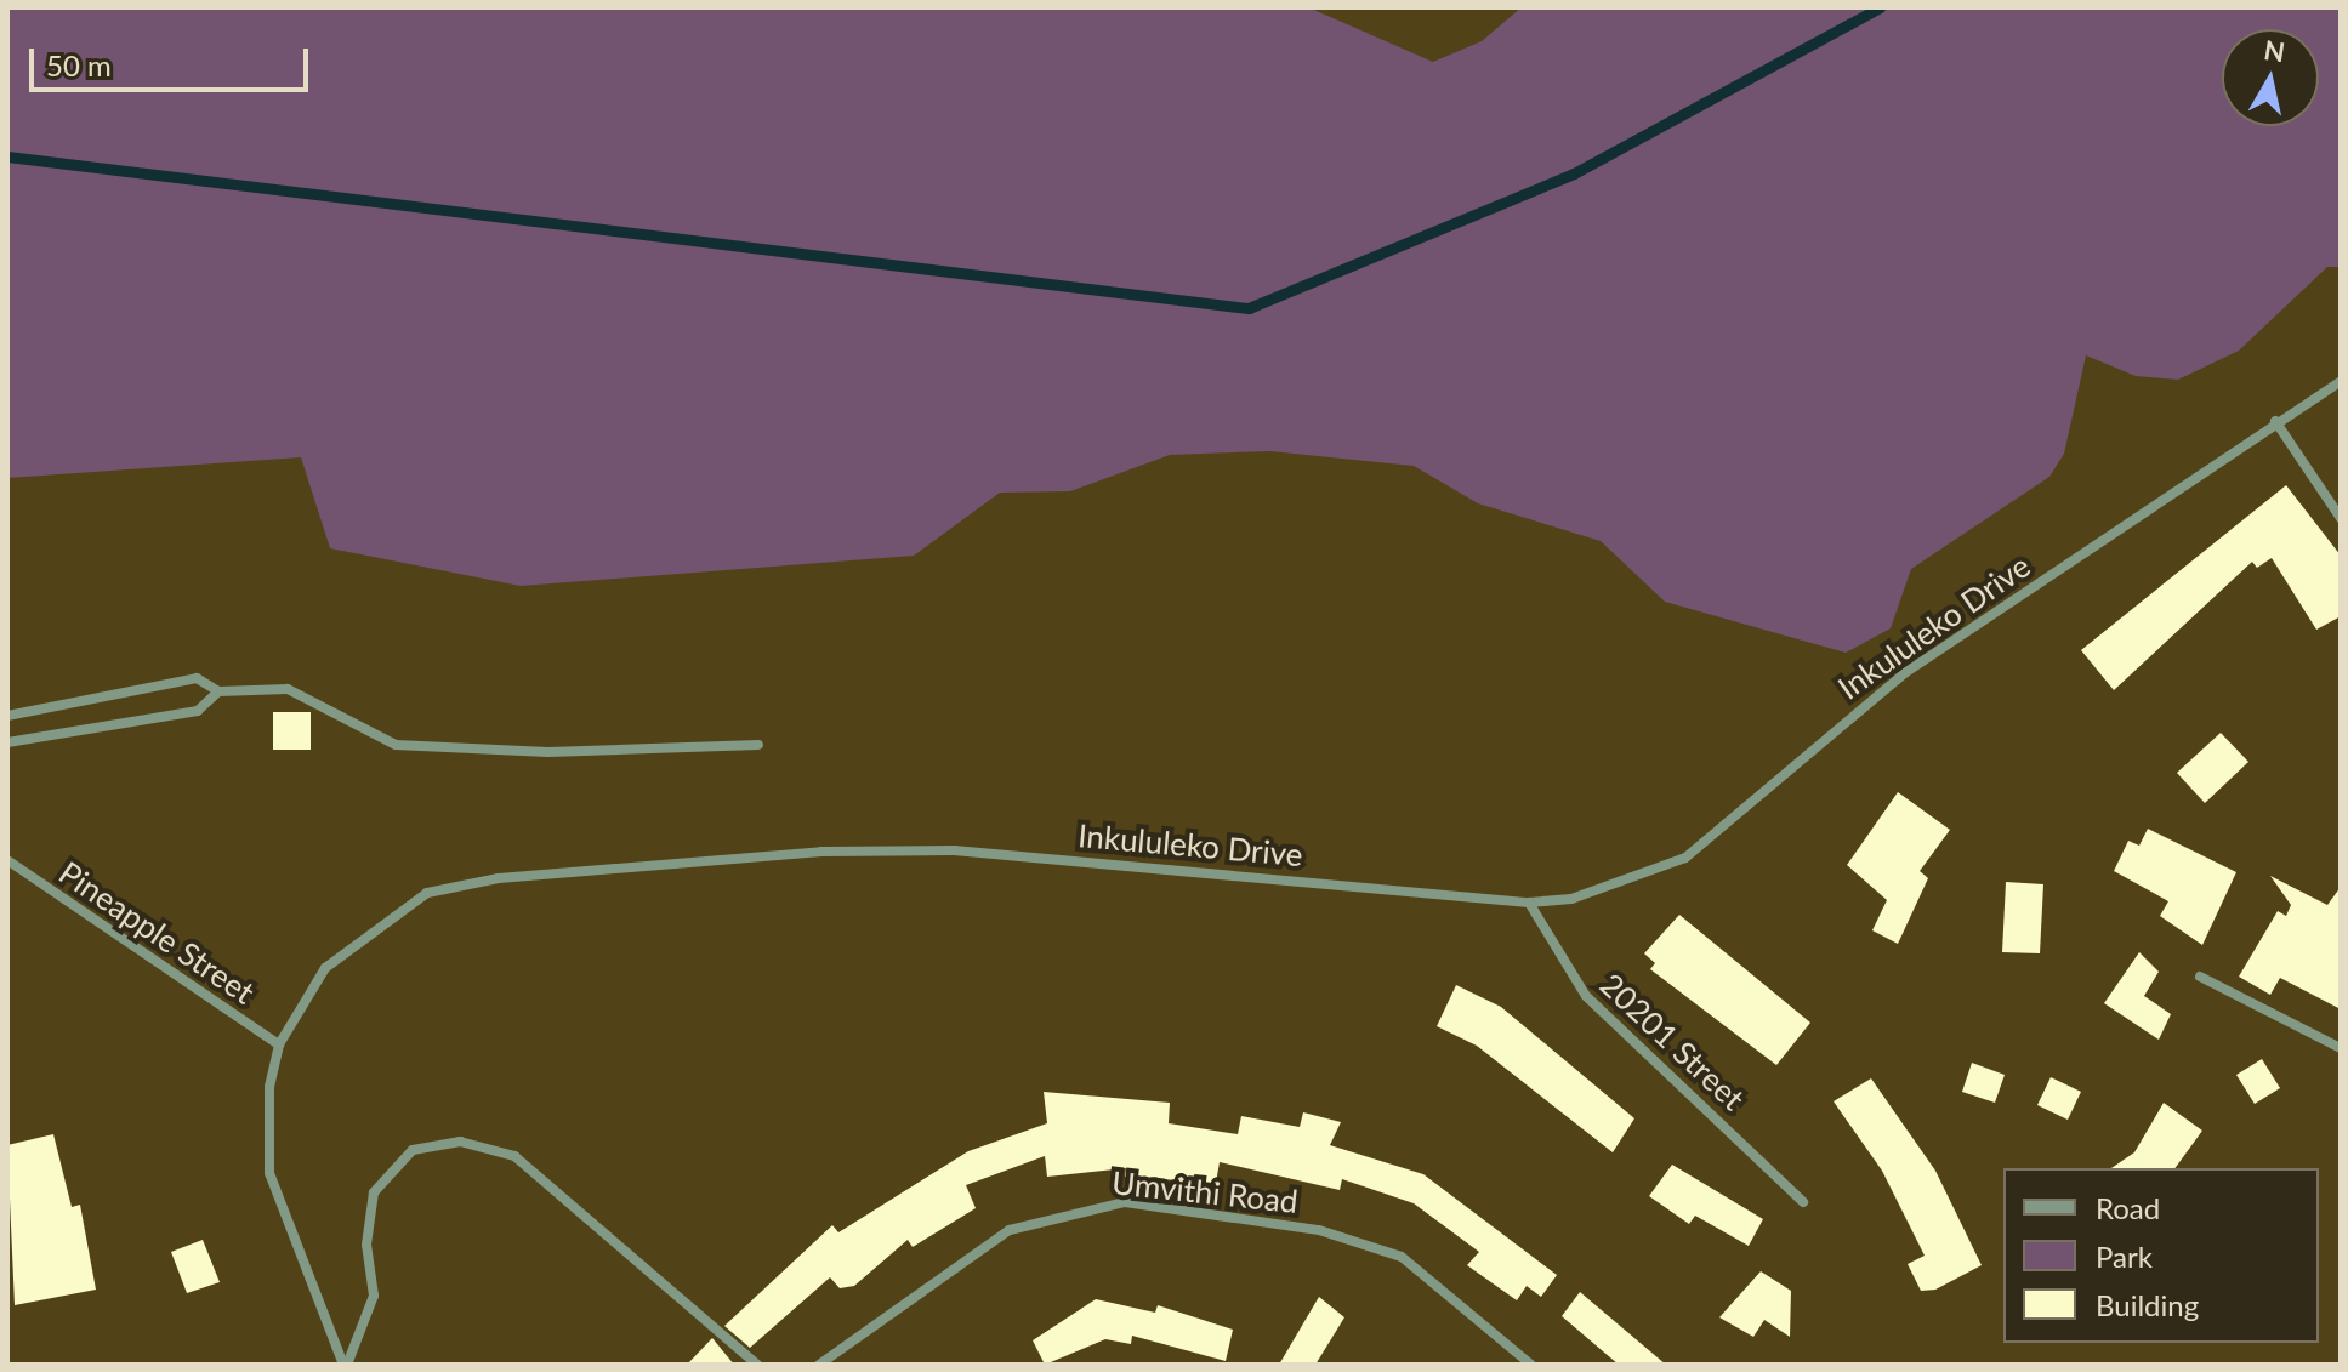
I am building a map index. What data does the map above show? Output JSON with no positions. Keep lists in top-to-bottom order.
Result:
{
  "streets": {
    "street": [
      "Inkululeko Drive",
      "Pineapple Street",
      "20201 Street",
      "Umvithi Road"
    ]
  },
  "crossings": [
    ["Inkululeko Drive", "Pineapple Street"],
    ["Inkululeko Drive", "20201 Street"]
  ],
  "legend": ["Road", "Park", "Building"],
  "scale_bar": "50 m",
  "north": "top"
}
